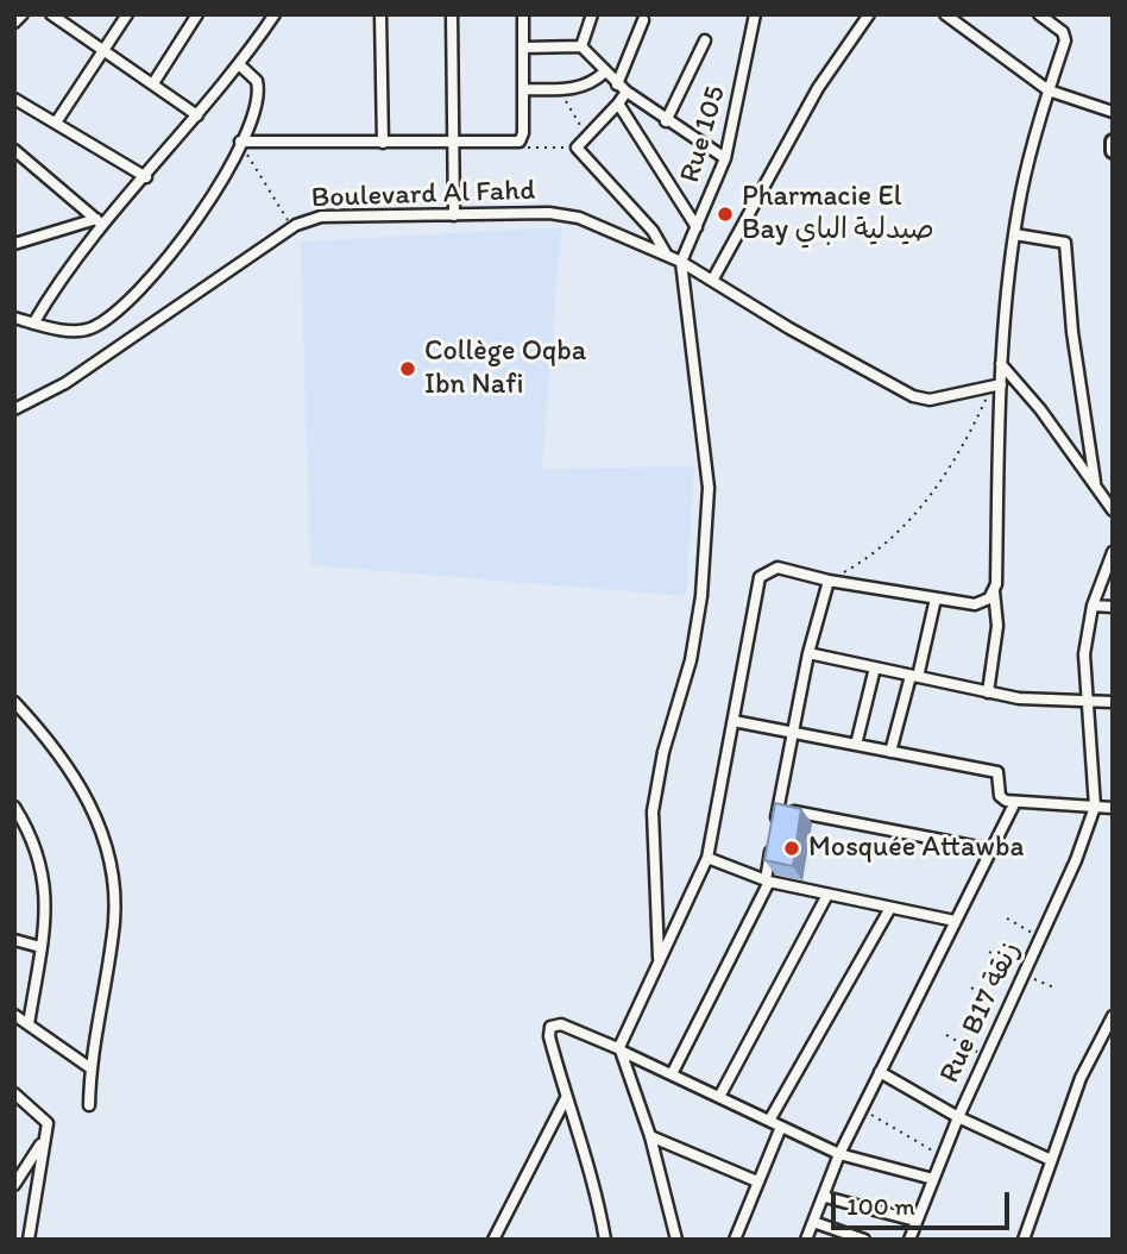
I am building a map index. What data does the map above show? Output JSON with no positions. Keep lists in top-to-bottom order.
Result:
{
  "streets": {
    "street": ["Rue 105", "Boulevard Al Fahd", "Rue B17 زنقة"]
  },
  "crossings": [
    ["Rue 105", "Boulevard Al Fahd"]
  ],
  "places": ["Pharmacie El Bay صيدلية الباي", "Collège Oqba Ibn Nafi", "Mosquée Attawba"],
  "scale_bar": "100 m"
}
